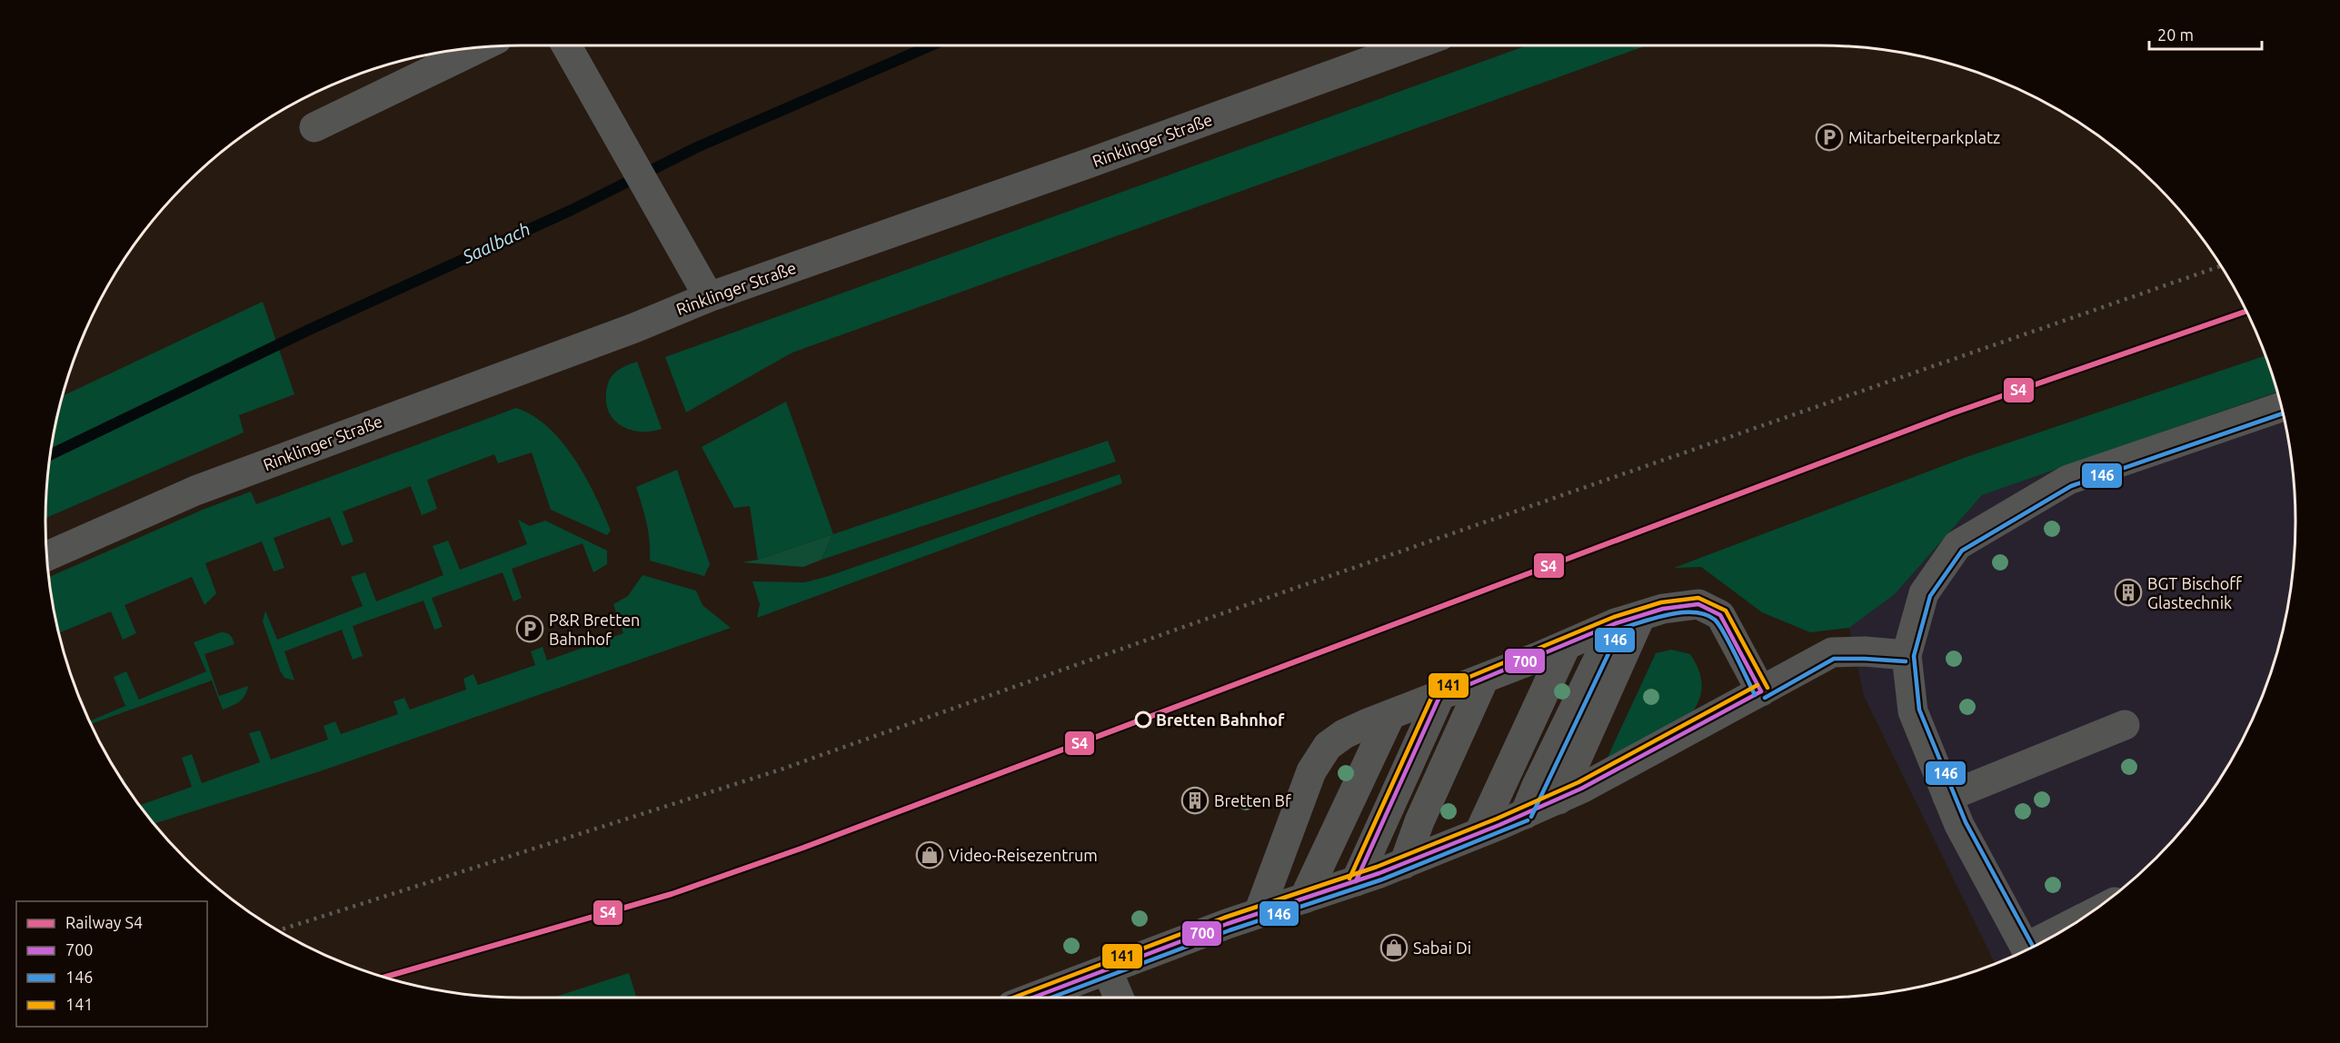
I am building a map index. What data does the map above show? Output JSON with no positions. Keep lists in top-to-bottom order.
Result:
{
  "streets": {
    "street": ["Rinklinger Straße"]
  },
  "water": ["Saalbach"],
  "places": {
    "parking": ["Mitarbeiterparkplatz", "P&R Bretten Bahnhof"],
    "building": ["BGT Bischoff Glastechnik", "Bretten Bf"],
    "other": ["Bretten Bahnhof"],
    "shop": ["Video-Reisezentrum", "Sabai Di"]
  },
  "lines": [
    "rail line S4",
    "transit line 146",
    "transit line 141",
    "transit line 700"
  ],
  "legend": [
    "Railway S4",
    "700",
    "146",
    "141"
  ],
  "scale_bar": "20 m"
}
